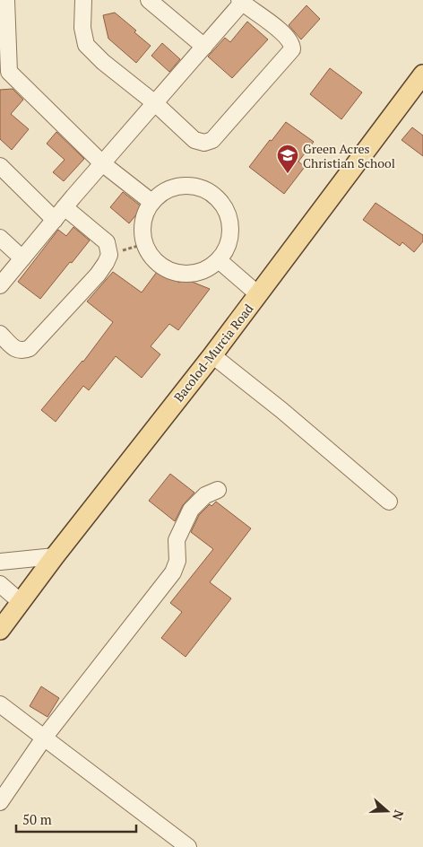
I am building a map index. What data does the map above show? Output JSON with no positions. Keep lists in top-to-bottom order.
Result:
{
  "streets": {
    "main road": ["Bacolod-Murcia Road"]
  },
  "places": {
    "school or university": ["Green Acres Christian School"]
  },
  "scale_bar": "50 m",
  "north": "right"
}
